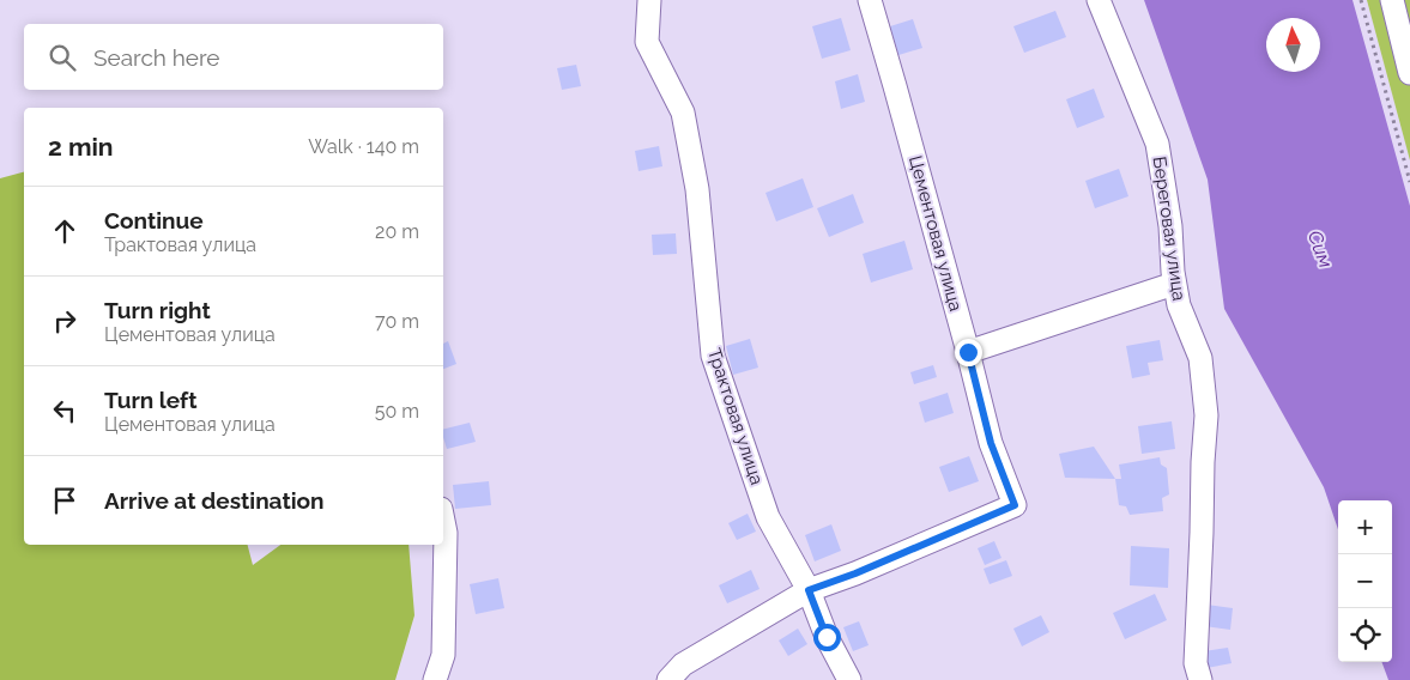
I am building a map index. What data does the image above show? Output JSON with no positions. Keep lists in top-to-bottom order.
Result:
{
  "streets": {
    "street": ["Береговая улица", "Цементовая улица", "Трактовая улица"]
  },
  "crossings": [
    ["Цементовая улица", "Трактовая улица"]
  ],
  "water": ["Сим"],
  "north": "top",
  "page": {
    "search": "Search here",
    "heading": ["2 min", "Walk · 140 m"],
    "list": [
      ["Continue", "Трактовая улица", "20 m"],
      ["Turn right", "Цементовая улица", "70 m"],
      ["Turn left", "Цементовая улица", "50 m"],
      "Arrive at destination"
    ],
    "map_buttons": ["+", "−"]
  }
}
